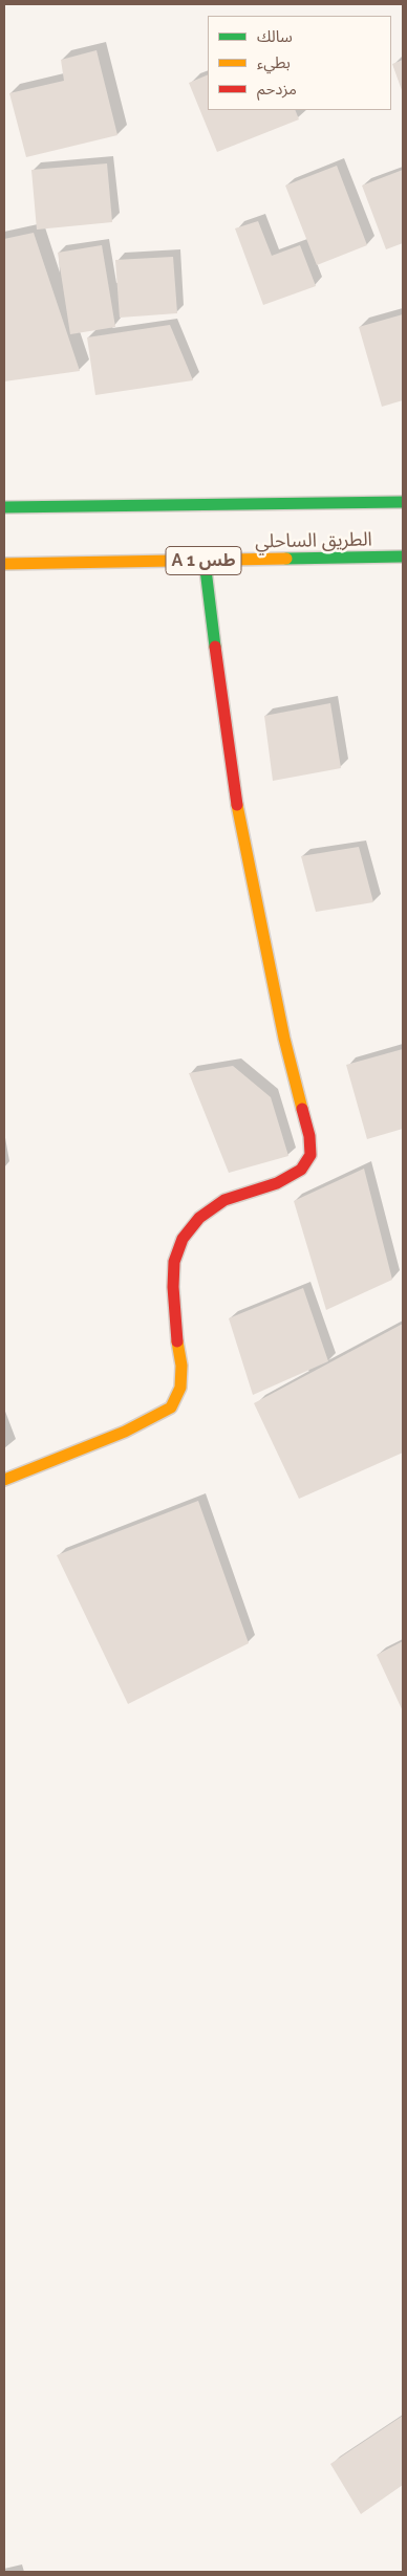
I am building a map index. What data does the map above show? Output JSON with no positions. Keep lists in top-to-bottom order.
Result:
{
  "streets": {
    "main road": ["الطريق الساحلي", "A 1 طس"]
  },
  "legend": ["سالك", "بطيء", "مزدحم"]
}
